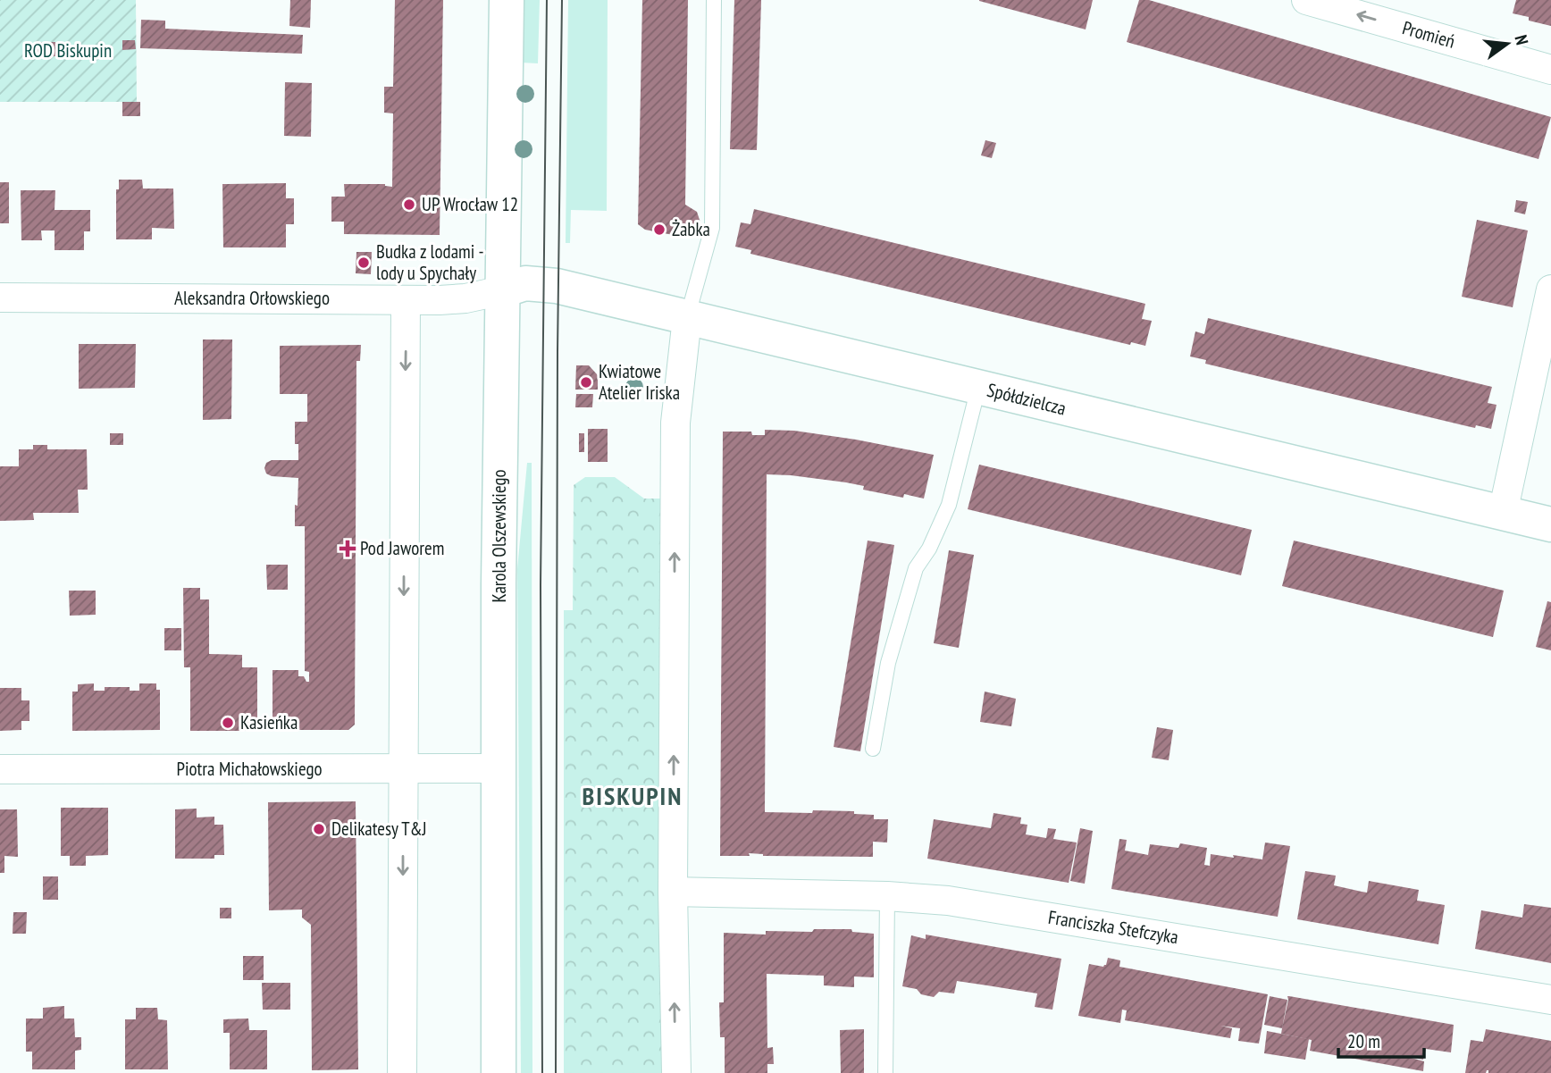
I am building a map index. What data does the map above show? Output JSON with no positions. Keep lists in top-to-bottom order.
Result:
{
  "streets": {
    "street": [
      "Promień",
      "Aleksandra Orłowskiego",
      "Spółdzielcza",
      "Karola Olszewskiego",
      "Piotra Michałowskiego",
      "Franciszka Stefczyka"
    ]
  },
  "crossings": [
    ["Aleksandra Orłowskiego", "Spółdzielcza"],
    ["Aleksandra Orłowskiego", "Karola Olszewskiego"],
    ["Spółdzielcza", "Karola Olszewskiego"],
    ["Karola Olszewskiego", "Piotra Michałowskiego"]
  ],
  "one_way": ["Promień"],
  "districts": ["BISKUPIN"],
  "parks": ["ROD Biskupin"],
  "places": {
    "other": [
      "UP Wrocław 12",
      "Żabka",
      "Budka z lodami - lody u Spychały",
      "Kwiatowe Atelier Iriska",
      "Kasieńka",
      "Delikatesy T&J"
    ],
    "health": ["Pod Jaworem"]
  },
  "scale_bar": "20 m",
  "north": "right"
}
